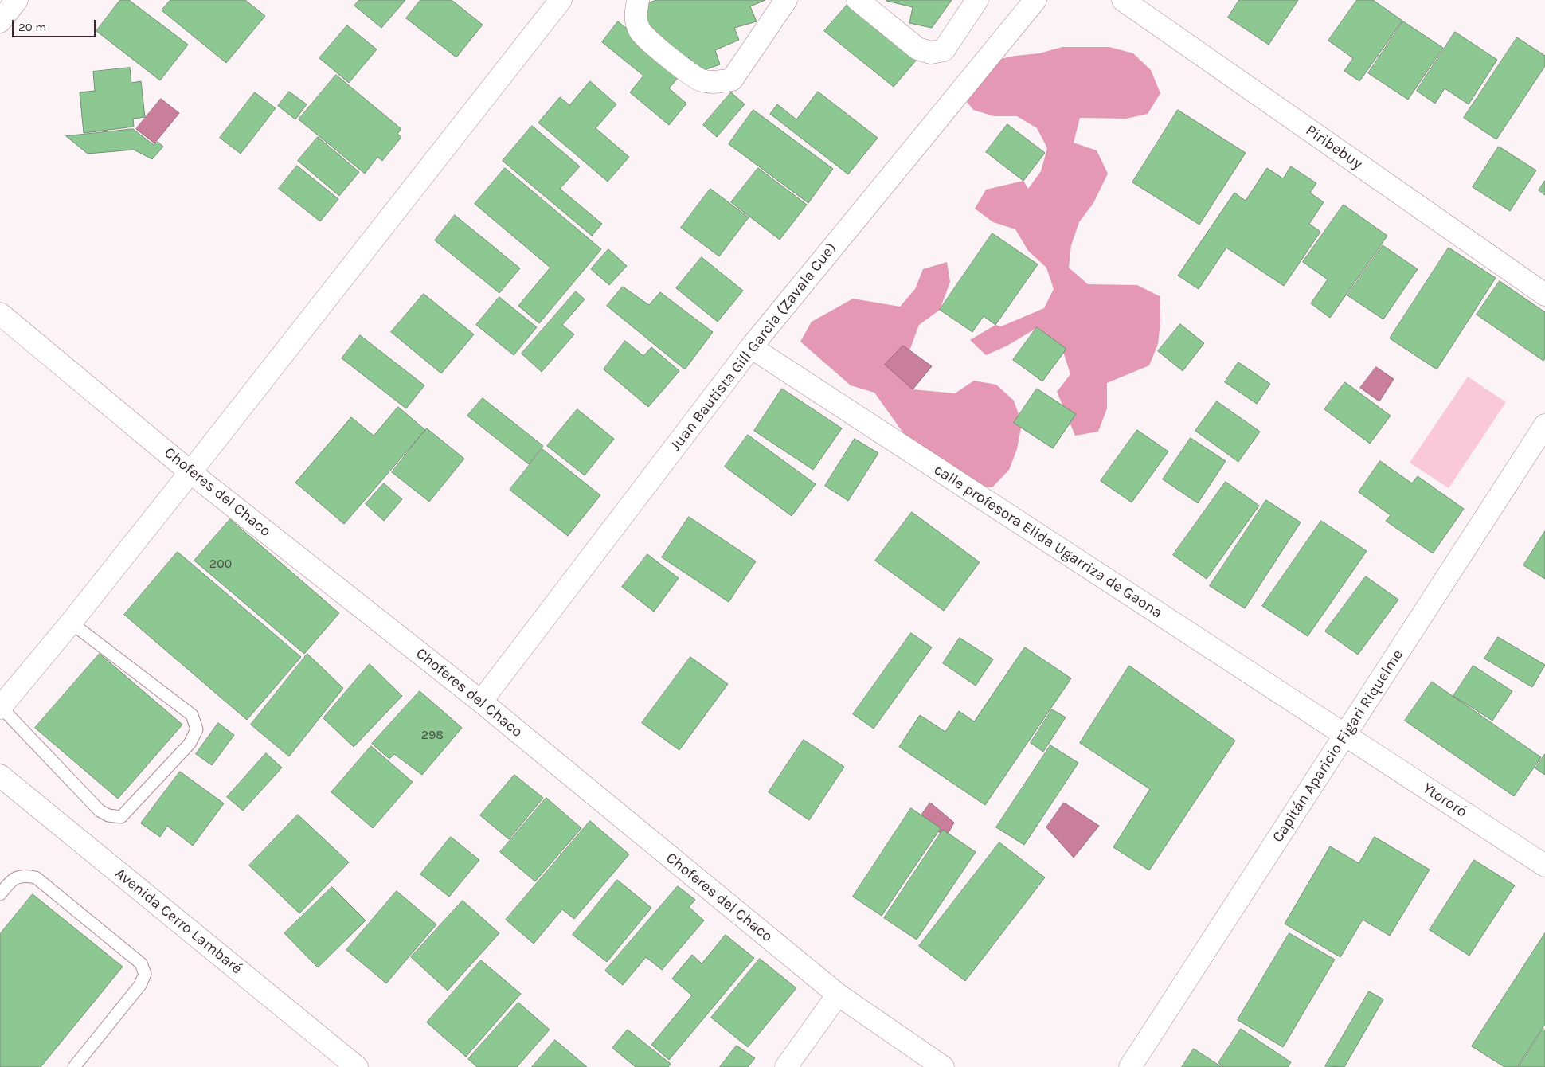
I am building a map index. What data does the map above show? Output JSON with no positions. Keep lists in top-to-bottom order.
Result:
{
  "streets": {
    "street": [
      "Piribebuy",
      "Juan Bautista Gill Garcia (Zavala Cue)",
      "Choferes del Chaco",
      "calle profesora Elida Ugarriza de Gaona",
      "Capitán Aparicio Figari Riquelme",
      "Ytororó",
      "Avenida Cerro Lambaré"
    ]
  },
  "crossings": [
    ["Juan Bautista Gill Garcia (Zavala Cue)", "Choferes del Chaco"],
    ["Juan Bautista Gill Garcia (Zavala Cue)", "calle profesora Elida Ugarriza de Gaona"],
    ["calle profesora Elida Ugarriza de Gaona", "Capitán Aparicio Figari Riquelme"],
    ["calle profesora Elida Ugarriza de Gaona", "Ytororó"],
    ["Capitán Aparicio Figari Riquelme", "Ytororó"]
  ],
  "house_numbers": ["200", "298"],
  "scale_bar": "20 m"
}
